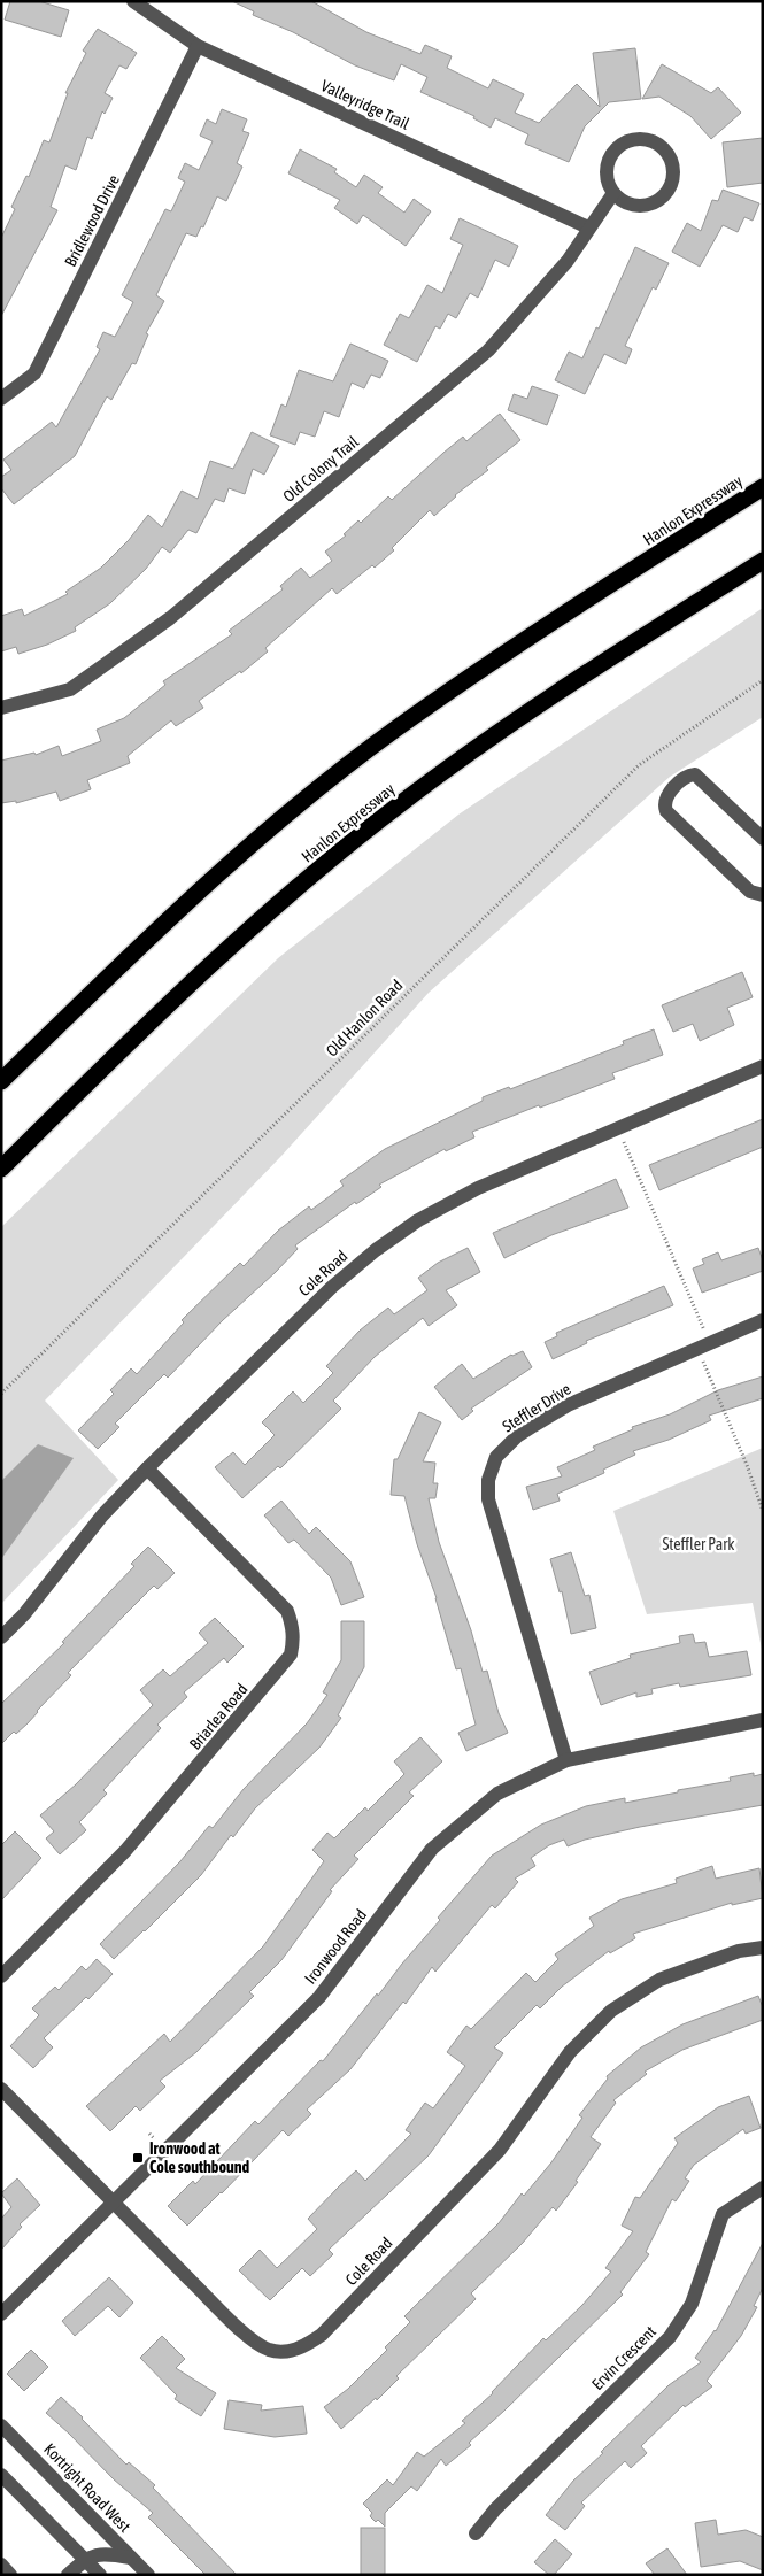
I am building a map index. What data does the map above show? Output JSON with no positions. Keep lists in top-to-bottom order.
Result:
{
  "streets": {
    "highway": ["Hanlon Expressway"],
    "street": [
      "Valleyridge Trail",
      "Bridlewood Drive",
      "Old Colony Trail",
      "Cole Road",
      "Steffler Drive",
      "Briarlea Road",
      "Ironwood Road",
      "Ervin Crescent",
      "Kortright Road West"
    ],
    "path": ["Old Hanlon Road"]
  },
  "crossings": [
    ["Valleyridge Trail", "Bridlewood Drive"],
    ["Valleyridge Trail", "Old Colony Trail"],
    ["Cole Road", "Briarlea Road"],
    ["Cole Road", "Ironwood Road"],
    ["Steffler Drive", "Ironwood Road"]
  ],
  "parks": ["Steffler Park"],
  "places": {
    "transit": ["Ironwood at Cole southbound"]
  }
}
